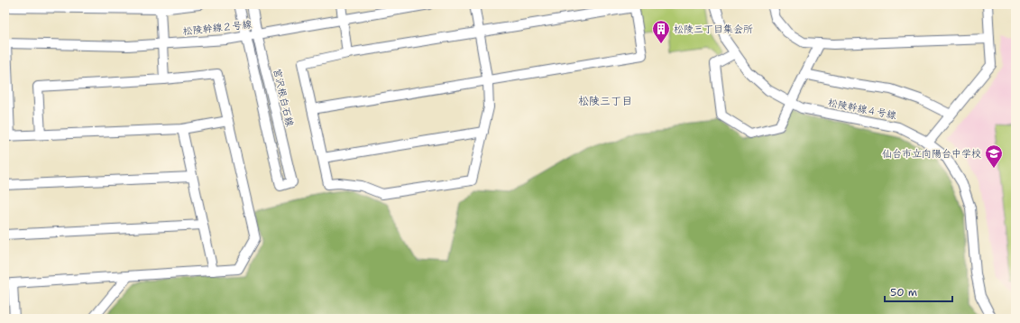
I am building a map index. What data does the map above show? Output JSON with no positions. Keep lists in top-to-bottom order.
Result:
{
  "streets": {
    "street": ["松陵幹線２号線", "宮沢根白石線", "松陵幹線４号線"]
  },
  "crossings": [
    ["松陵幹線２号線", "宮沢根白石線"]
  ],
  "districts": ["松陵三丁目"],
  "places": {
    "building": ["松陵三丁目集会所"],
    "school or university": ["仙台市立向陽台中学校"]
  },
  "scale_bar": "50 m"
}
